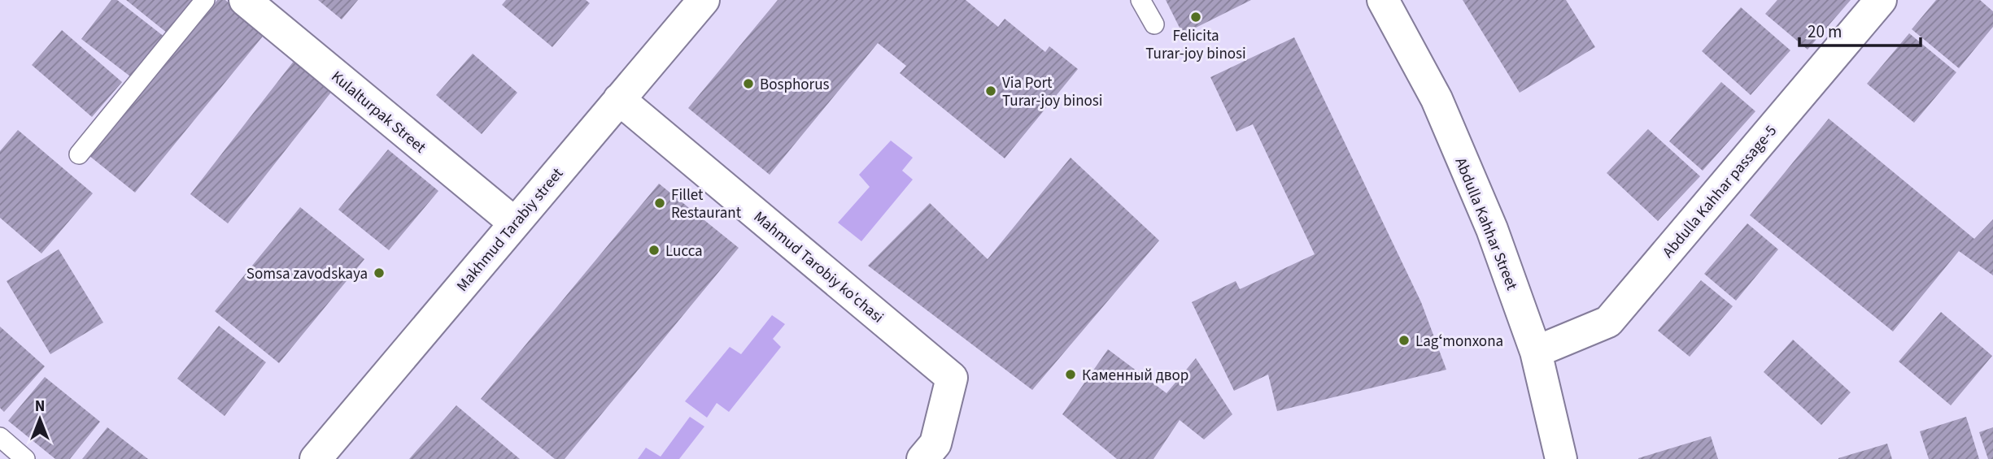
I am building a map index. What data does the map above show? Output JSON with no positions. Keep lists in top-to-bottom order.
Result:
{
  "streets": {
    "street": [
      "Kulalturpak Street",
      "Abdulla Kahhar passage-5",
      "Abdulla Kahhar Street",
      "Makhmud Tarabiy street",
      "Mahmud Tarobiy ko'chasi"
    ]
  },
  "crossings": [
    ["Kulalturpak Street", "Makhmud Tarabiy street"],
    ["Abdulla Kahhar passage-5", "Abdulla Kahhar Street"],
    ["Makhmud Tarabiy street", "Mahmud Tarobiy ko'chasi"]
  ],
  "places": [
    "Felicita Turar-joy binosi",
    "Bosphorus",
    "Via Port Turar-joy binosi",
    "Fillet Restaurant",
    "Lucca",
    "Somsa zavodskaya",
    "Lagʻmonxona",
    "Каменный двор"
  ],
  "scale_bar": "20 m",
  "north": "top"
}
